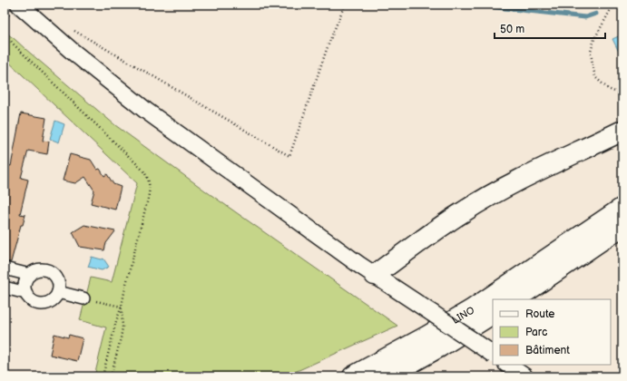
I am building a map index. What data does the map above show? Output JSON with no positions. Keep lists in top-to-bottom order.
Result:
{
  "streets": {
    "highway": ["LINO"]
  },
  "legend": ["Route", "Parc", "Bâtiment"],
  "scale_bar": "50 m"
}
